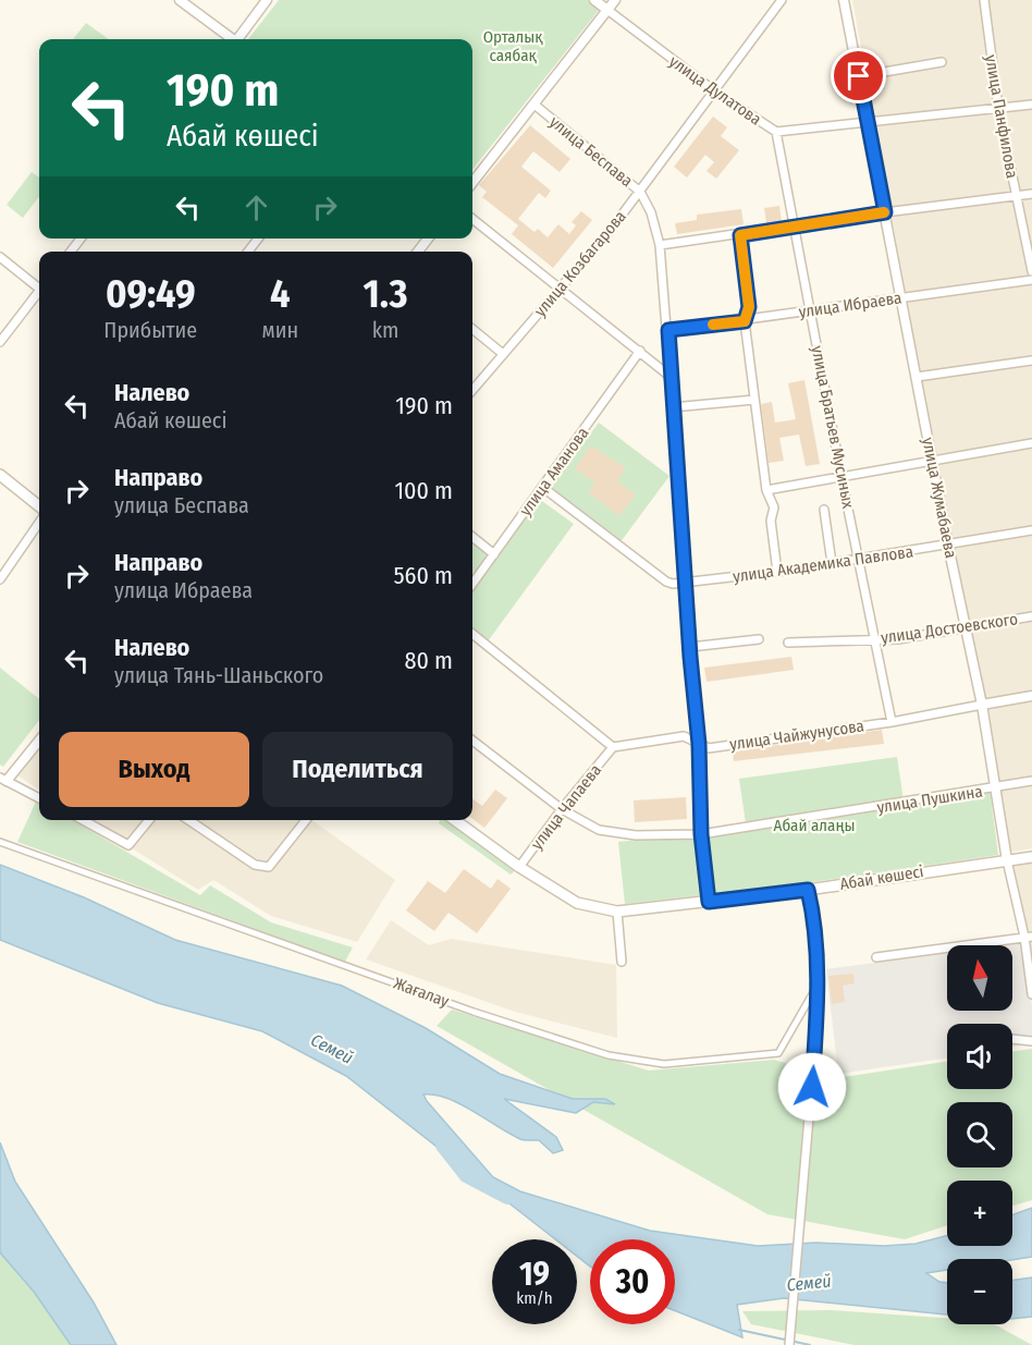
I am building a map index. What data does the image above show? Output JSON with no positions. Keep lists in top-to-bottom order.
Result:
{
  "streets": {
    "main road": ["Абай көшесі"],
    "street": [
      "улица Дулатова",
      "улица Панфилова",
      "улица Беспава",
      "улица Козбагарова",
      "улица Ибраева",
      "улица Братьев Мусиных",
      "улица Аманова",
      "улица Жумабаева",
      "улица Академика Павлова",
      "улица Достоевского",
      "улица Чайжунусова",
      "улица Пушкина",
      "улица Чапаева",
      "Жағалау"
    ]
  },
  "crossings": [
    ["улица Дулатова", "улица Панфилова"],
    ["улица Дулатова", "улица Козбагарова"],
    ["улица Дулатова", "улица Братьев Мусиных"],
    ["улица Дулатова", "улица Жумабаева"],
    ["улица Беспава", "улица Козбагарова"],
    ["улица Беспава", "улица Ибраева"],
    ["улица Беспава", "улица Академика Павлова"],
    ["улица Беспава", "улица Чайжунусова"],
    ["улица Беспава", "улица Пушкина"],
    ["улица Беспава", "Абай көшесі"],
    ["улица Ибраева", "улица Братьев Мусиных"],
    ["улица Ибраева", "улица Жумабаева"],
    ["улица Братьев Мусиных", "улица Академика Павлова"],
    ["улица Братьев Мусиных", "улица Достоевского"],
    ["улица Братьев Мусиных", "улица Чайжунусова"],
    ["улица Аманова", "улица Академика Павлова"],
    ["улица Жумабаева", "улица Академика Павлова"],
    ["улица Жумабаева", "улица Достоевского"],
    ["улица Жумабаева", "улица Чайжунусова"],
    ["улица Жумабаева", "улица Пушкина"],
    ["улица Жумабаева", "Абай көшесі"],
    ["улица Чайжунусова", "улица Чапаева"],
    ["улица Пушкина", "улица Чапаева"],
    ["улица Чапаева", "Абай көшесі"]
  ],
  "water": ["Семей"],
  "parks": ["Орталық саябақ", "Абай алаңы"],
  "north": "top",
  "page": {
    "turn": ["190 m", "Абай көшесі"],
    "eta": [
      "09:49",
      "Прибытие",
      "4",
      "мин",
      "1.3",
      "km"
    ],
    "list": [
      {
        "name": "Налево",
        "note": "Абай көшесі",
        "value": "190 m"
      },
      {
        "name": "Направо",
        "note": "улица Беспава",
        "value": "100 m"
      },
      {
        "name": "Направо",
        "note": "улица Ибраева",
        "value": "560 m"
      },
      {
        "name": "Налево",
        "note": "улица Тянь-Шаньского",
        "value": "80 m"
      }
    ],
    "buttons": ["Выход", "Поделиться"],
    "map_buttons": ["+", "−"],
    "speed": "19 km/h",
    "limit": "30"
  }
}
